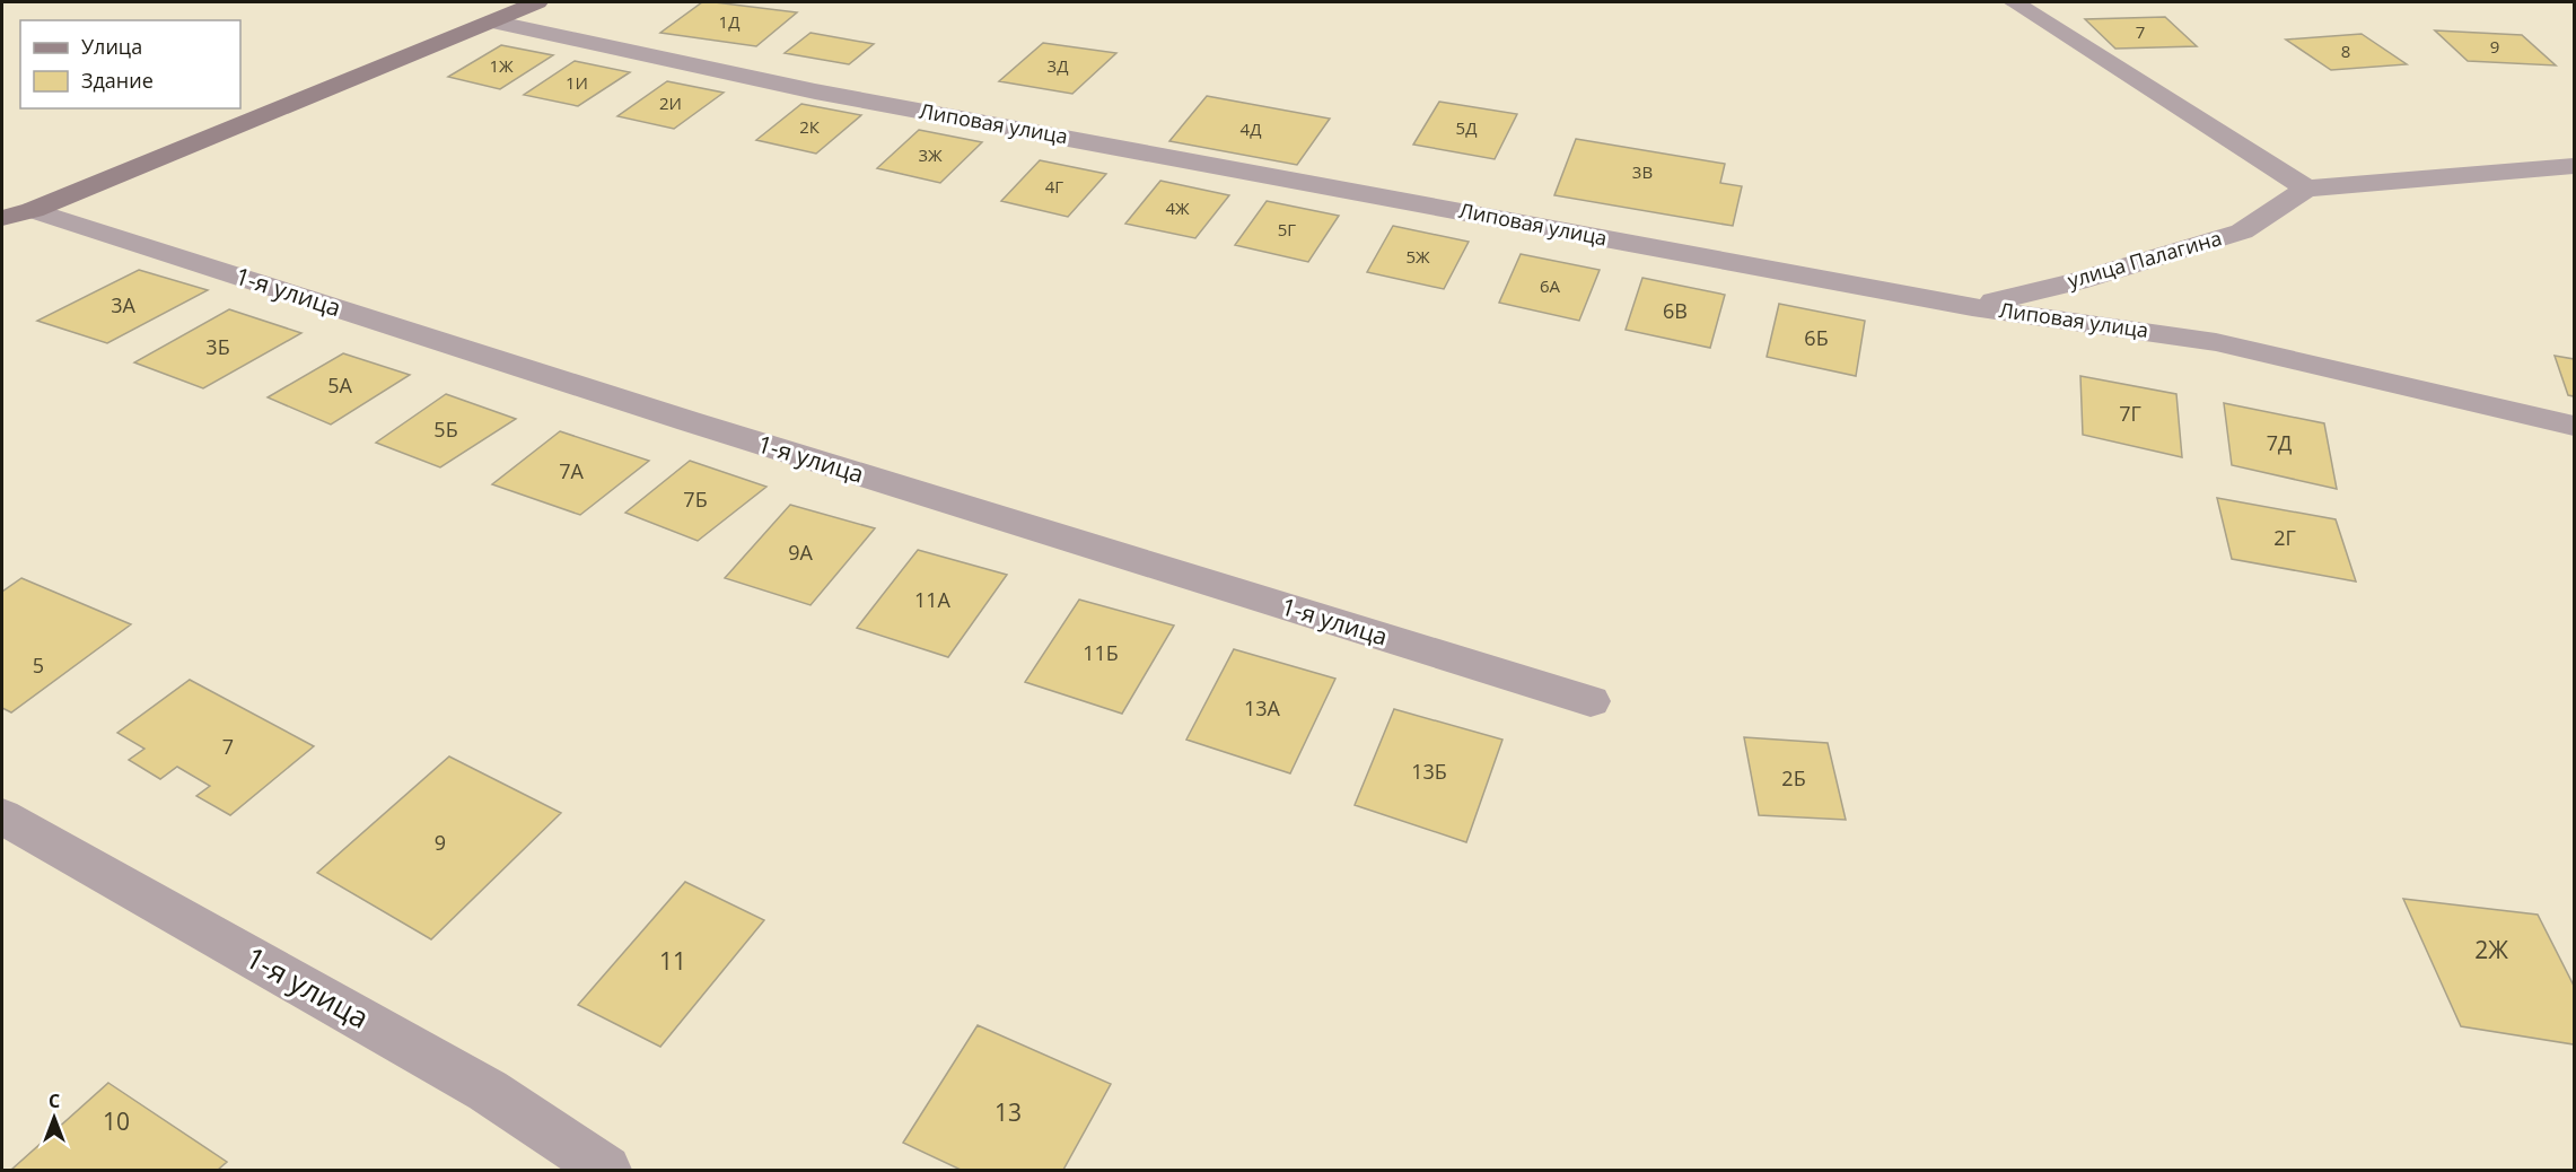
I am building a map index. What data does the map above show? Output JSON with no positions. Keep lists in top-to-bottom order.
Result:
{
  "streets": {
    "street": ["Липовая улица", "улица Палагина", "1-я улица"]
  },
  "crossings": [
    ["Липовая улица", "улица Палагина"]
  ],
  "house_numbers": [
    "1Д",
    "7",
    "9",
    "8",
    "1Ж",
    "3Д",
    "1И",
    "2И",
    "2К",
    "5Д",
    "4Д",
    "3Ж",
    "3В",
    "4Г",
    "4Ж",
    "5Г",
    "5Ж",
    "6А",
    "3А",
    "6В",
    "6Б",
    "3Б",
    "5А",
    "7Г",
    "5Б",
    "7Д",
    "7А",
    "7Б",
    "2Г",
    "9А",
    "11А",
    "11Б",
    "5",
    "13А",
    "7",
    "13Б",
    "2Б",
    "9",
    "2Ж",
    "11",
    "13",
    "10"
  ],
  "legend": ["Улица", "Здание"],
  "north": "top"
}
